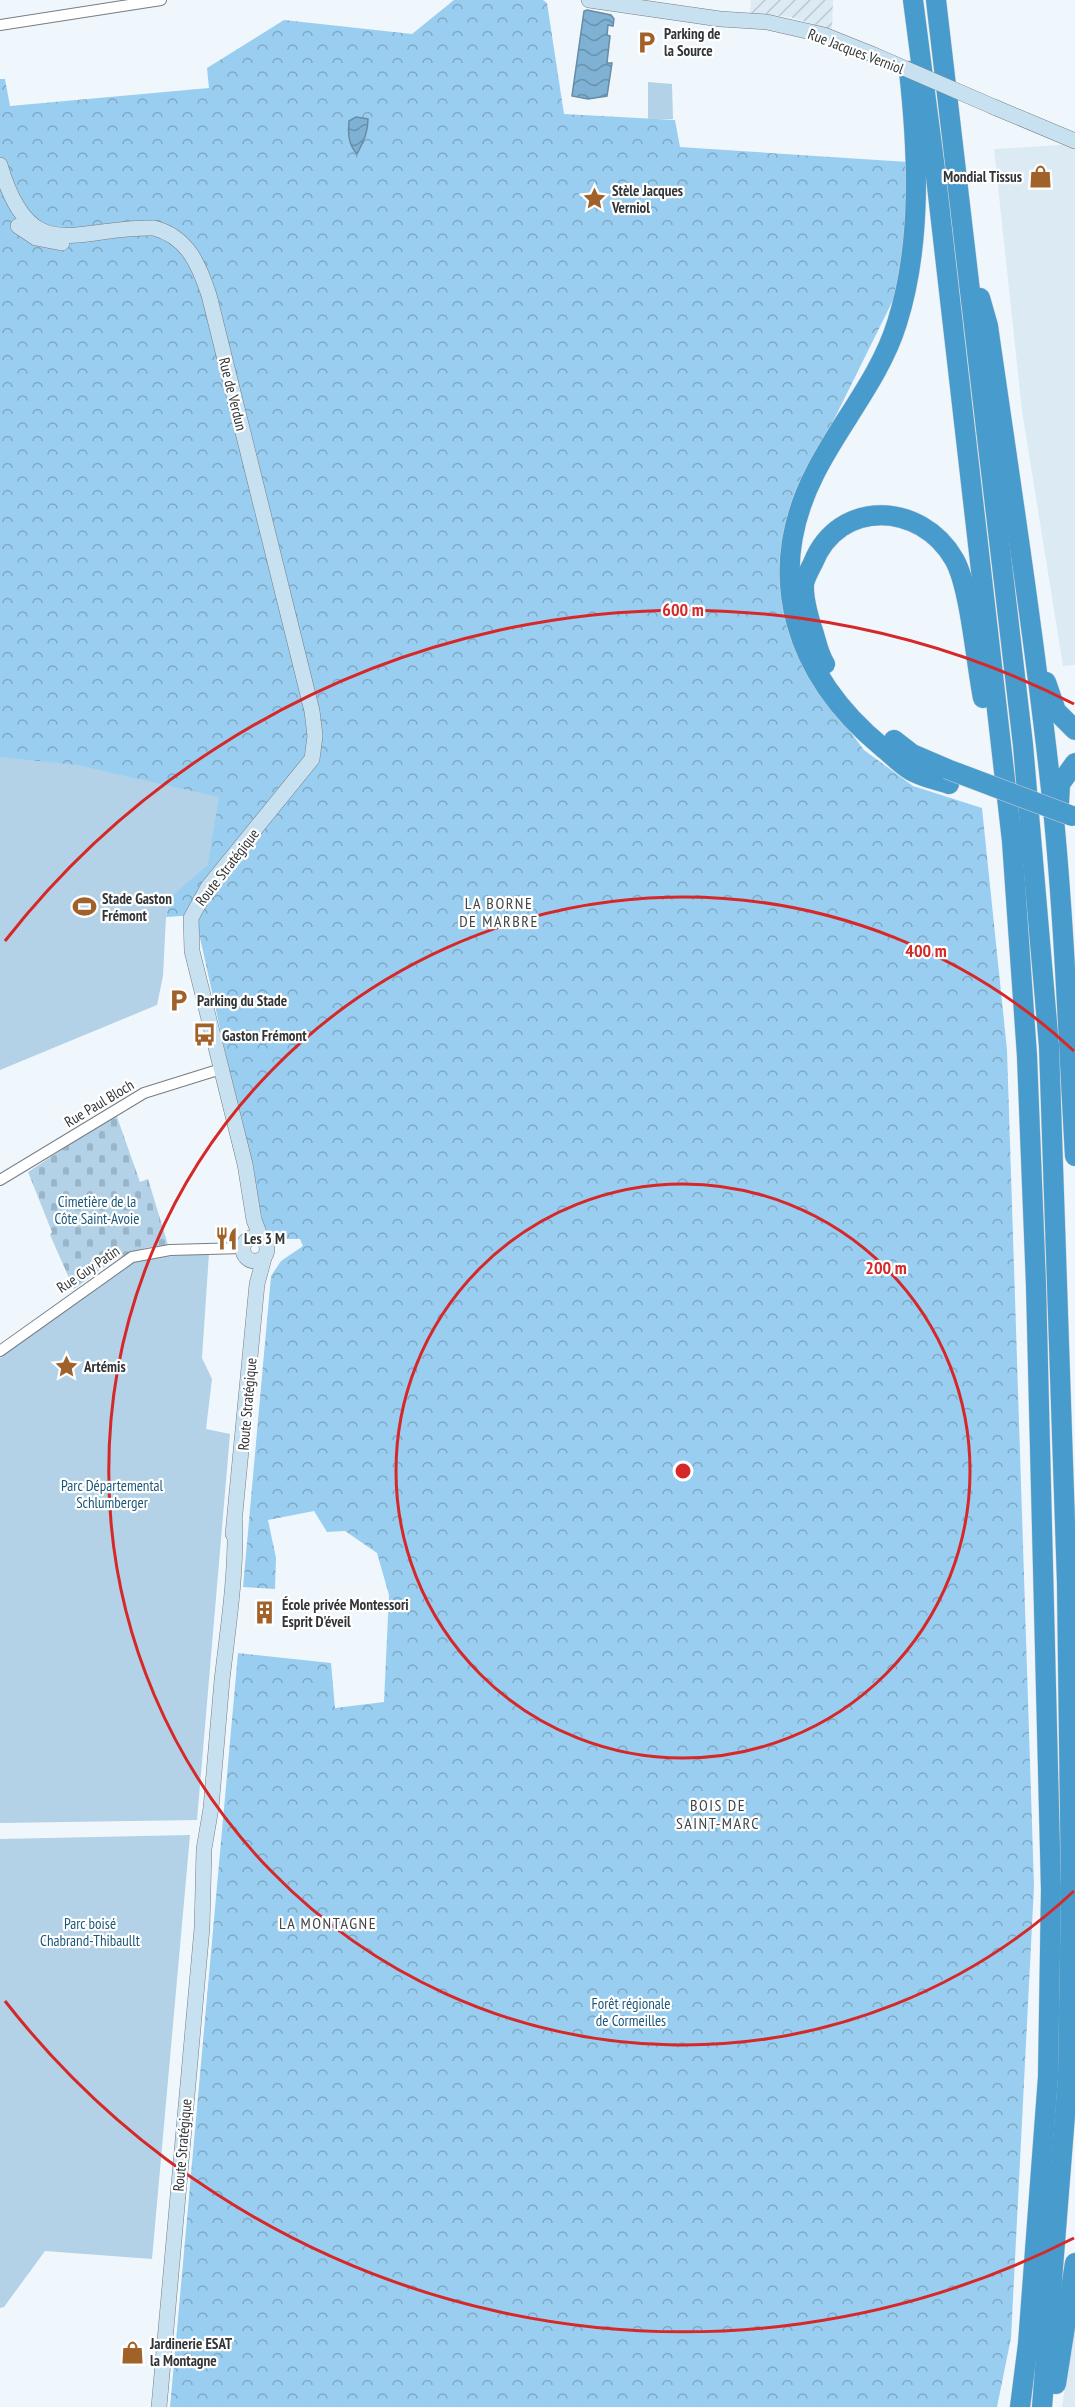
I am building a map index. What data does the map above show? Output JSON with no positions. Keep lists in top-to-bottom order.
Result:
{
  "streets": {
    "street": [
      "Rue Jacques Verniol",
      "Rue de Verdun",
      "Route Stratégique",
      "Rue Paul Bloch",
      "Rue Guy Patin"
    ]
  },
  "crossings": [
    ["Rue de Verdun", "Route Stratégique"],
    ["Route Stratégique", "Rue Paul Bloch"],
    ["Route Stratégique", "Rue Guy Patin"]
  ],
  "districts": ["LA BORNE DE MARBRE", "BOIS DE SAINT-MARC", "LA MONTAGNE"],
  "parks": [
    "Cimetière de la Côte Saint-Avoie",
    "Parc Départemental Schlumberger",
    "Parc boisé Chabrand-Thibaullt",
    "Forêt régionale de Cormeilles"
  ],
  "places": {
    "parking": ["Parking de la Source", "Parking du Stade"],
    "shop": ["Mondial Tissus", "Jardinerie ESAT la Montagne"],
    "place": ["Stèle Jacques Verniol", "Artémis"],
    "sports": ["Stade Gaston Frémont"],
    "bus stop": ["Gaston Frémont"],
    "restaurant": ["Les 3 M"],
    "building": ["École privée Montessori Esprit D'éveil"]
  },
  "rings": ["600 m", "400 m", "200 m"]
}
